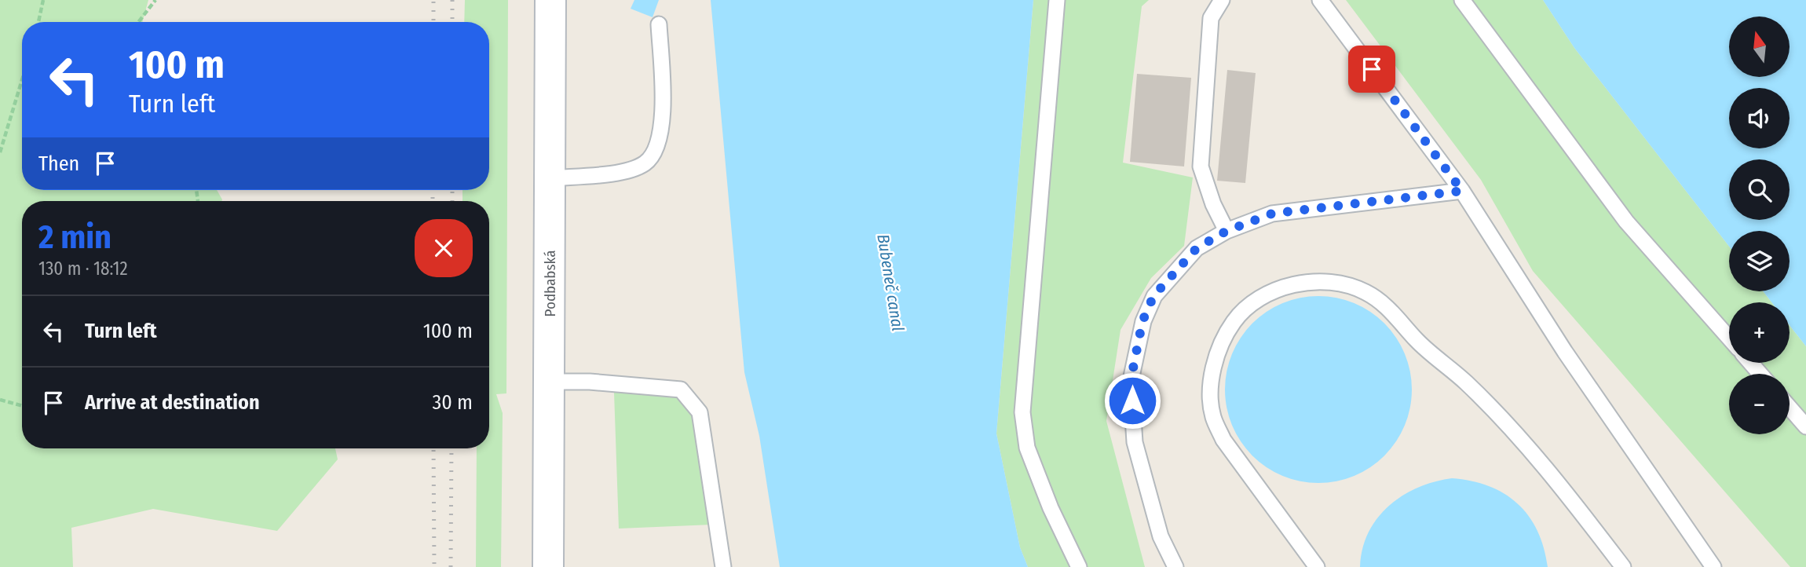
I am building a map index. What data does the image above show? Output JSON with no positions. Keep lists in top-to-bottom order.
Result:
{
  "streets": {
    "main road": ["Podbabská"]
  },
  "water": ["Bubeneč canal"],
  "north": "top",
  "page": {
    "map_buttons": ["+", "−"],
    "turn": ["100 m", "Turn left"],
    "then": "Then",
    "heading": ["2 min", "130 m · 18:12"],
    "list": [
      {
        "name": "Turn left",
        "value": "100 m"
      },
      {
        "name": "Arrive at destination",
        "value": "30 m"
      }
    ]
  }
}
